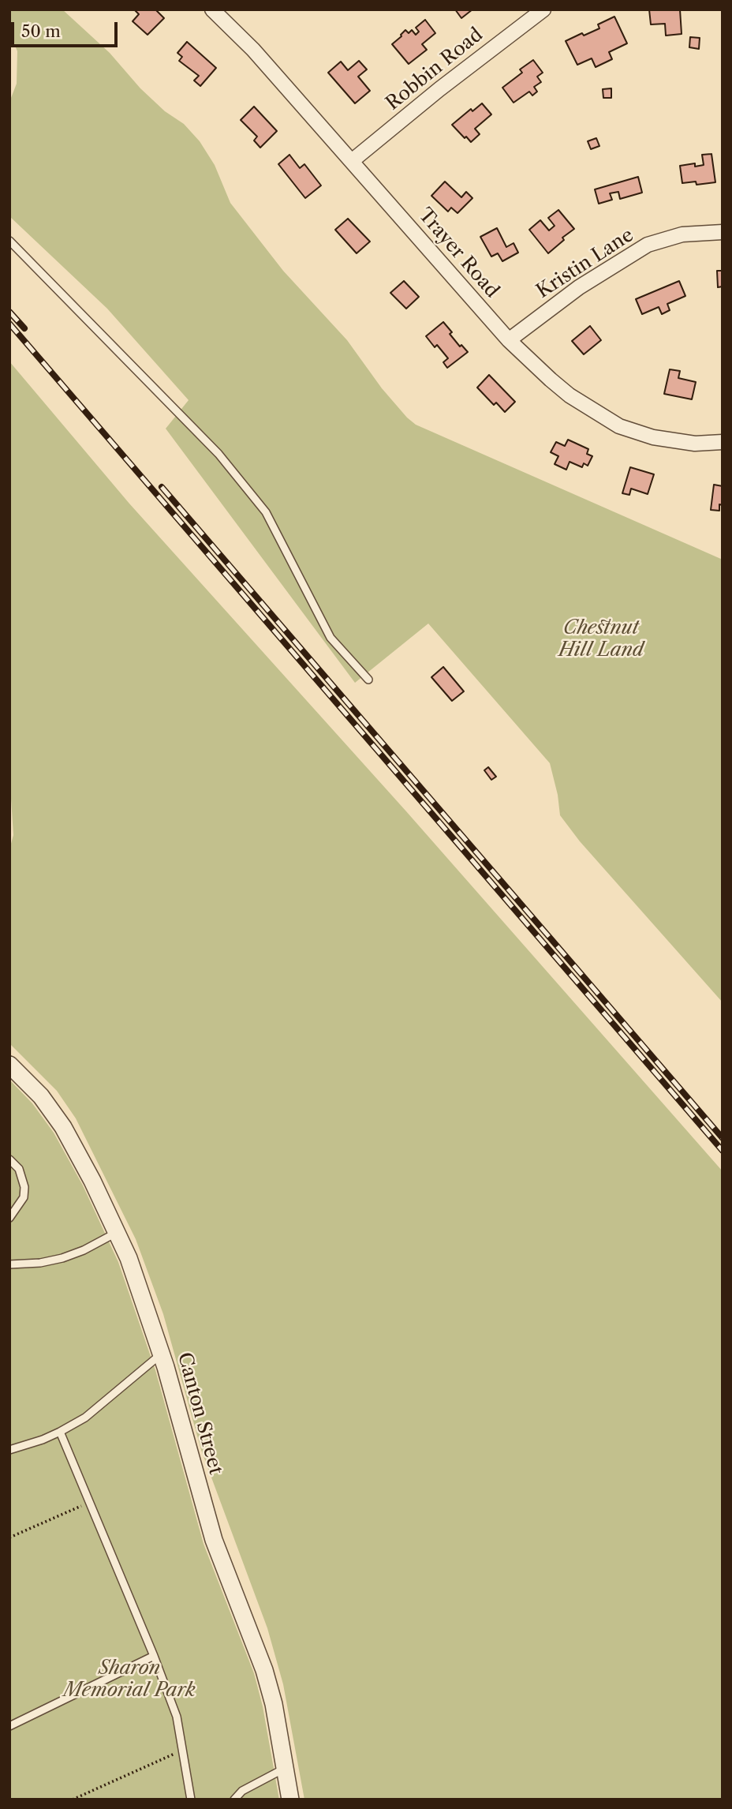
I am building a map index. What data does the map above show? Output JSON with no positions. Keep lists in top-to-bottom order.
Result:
{
  "streets": {
    "street": [
      "Robbin Road",
      "Trayer Road",
      "Kristin Lane",
      "Canton Street"
    ]
  },
  "crossings": [
    ["Robbin Road", "Trayer Road"],
    ["Trayer Road", "Kristin Lane"]
  ],
  "parks": ["Chestnut Hill Land", "Sharon Memorial Park"],
  "scale_bar": "50 m"
}
